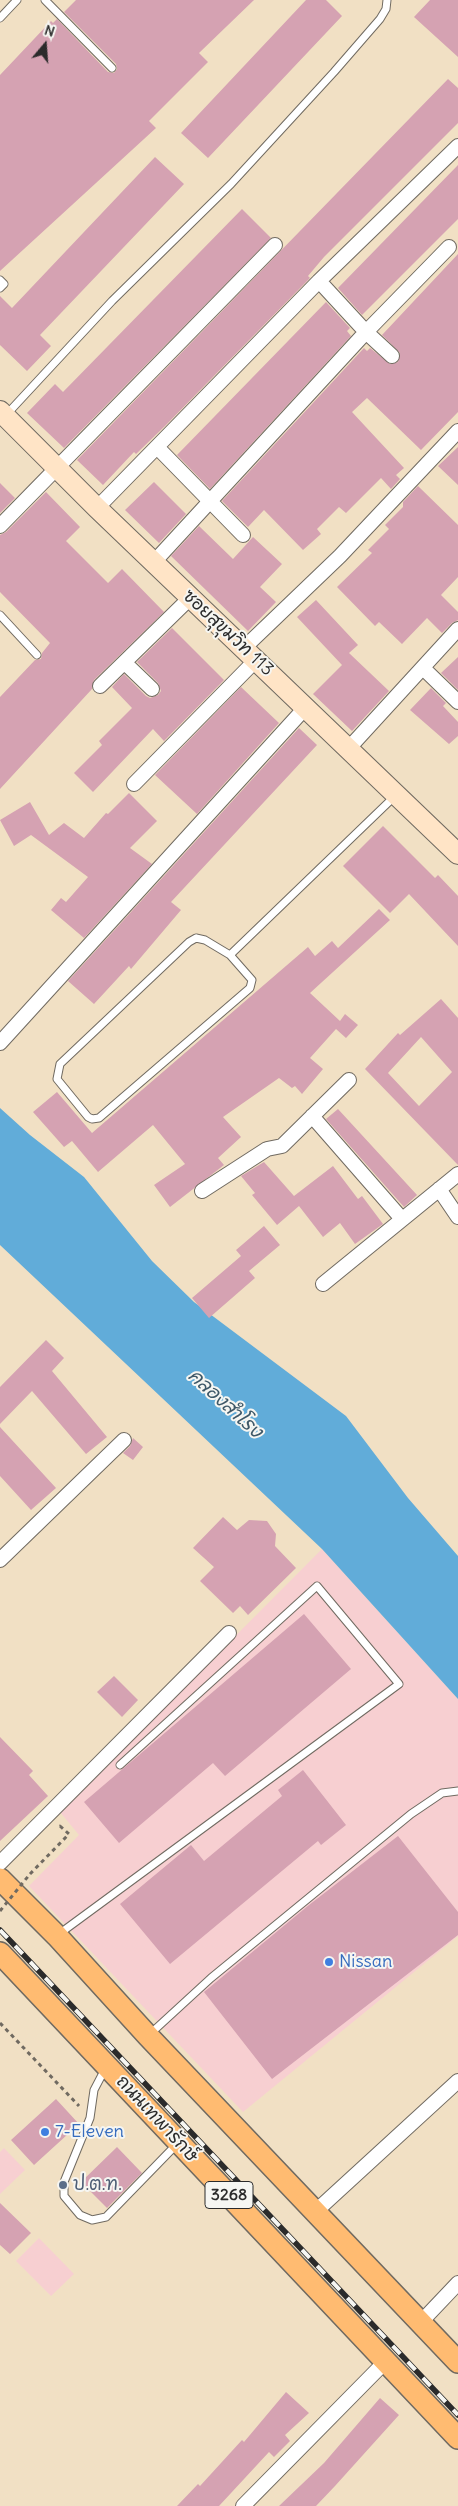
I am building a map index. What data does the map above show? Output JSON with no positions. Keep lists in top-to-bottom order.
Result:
{
  "streets": {
    "main road": ["ซอยสุขุมวิท 113", "ถนนเทพารักษ์", "3268"]
  },
  "water": ["คลองสำโรง"],
  "places": ["Nissan", "7-Eleven", "ป.ต.ท."],
  "north": "top"
}
